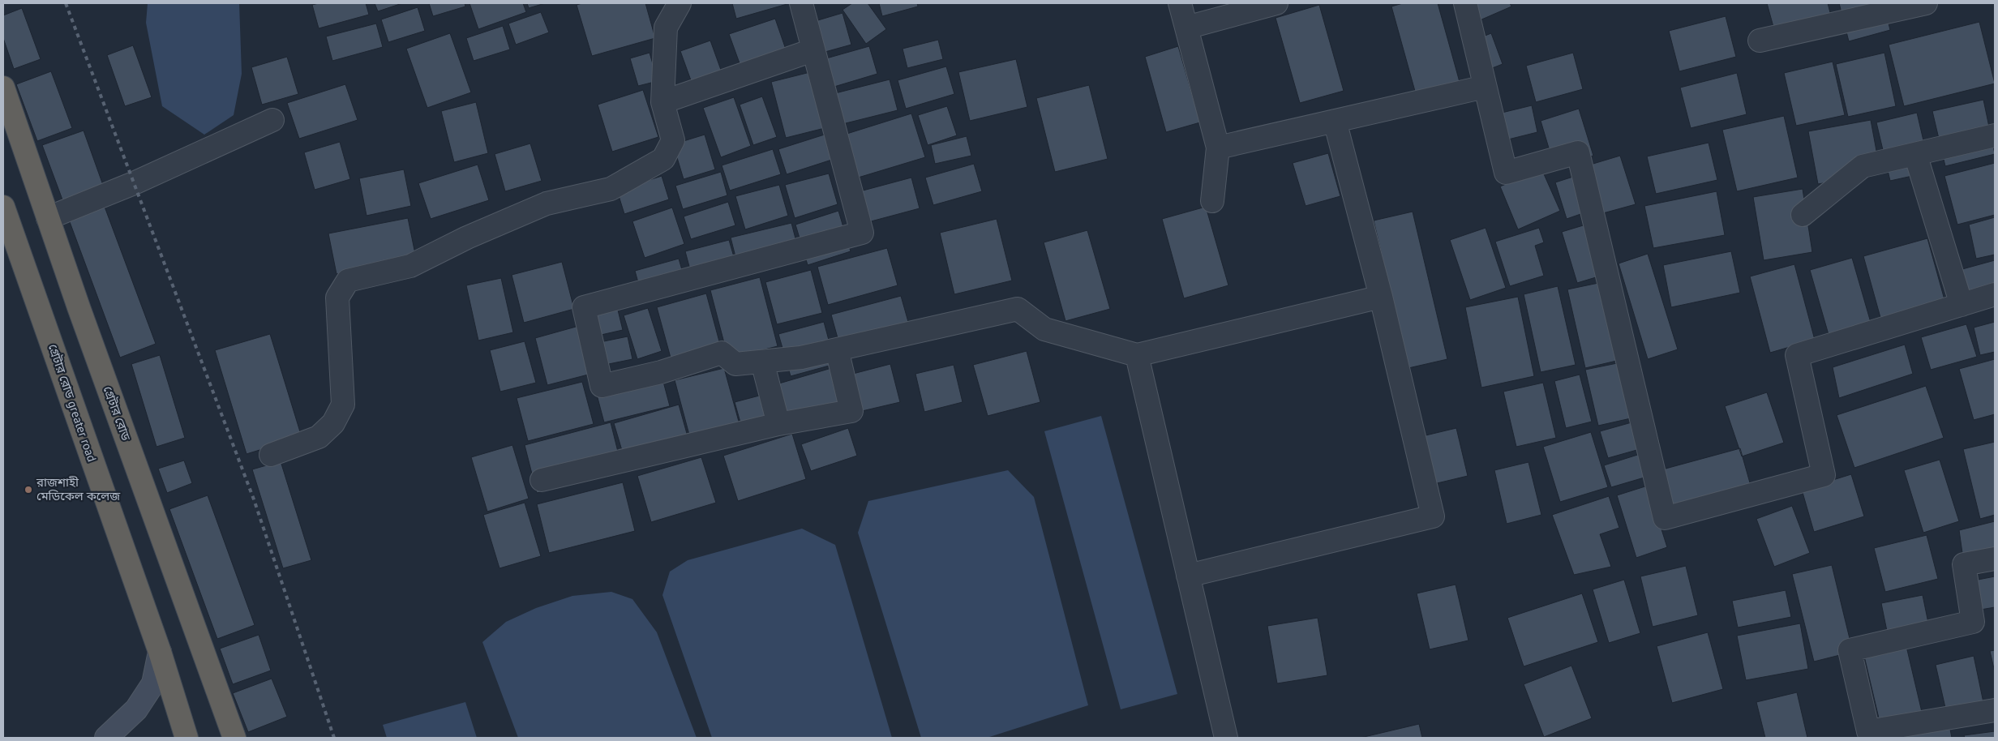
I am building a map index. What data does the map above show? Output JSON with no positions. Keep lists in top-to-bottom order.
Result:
{
  "streets": {
    "highway": ["গ্রেটার রোড greater road", "গ্রেটার রোড"]
  },
  "places": ["রাজশাহী মেডিকেল কলেজ"]
}
